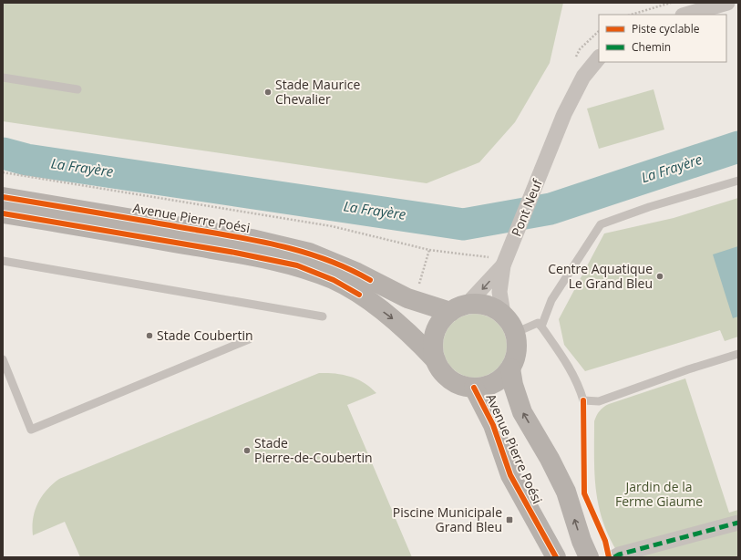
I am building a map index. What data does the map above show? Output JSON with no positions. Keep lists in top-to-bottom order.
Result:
{
  "streets": {
    "main road": ["Avenue Pierre Poési"],
    "street": ["Pont Neuf"]
  },
  "water": ["La Frayère"],
  "parks": ["Jardin de la Ferme Giaume"],
  "places": {
    "other": [
      "Stade Maurice Chevalier",
      "Centre Aquatique Le Grand Bleu",
      "Stade Coubertin",
      "Stade Pierre-de-Coubertin"
    ],
    "transit": ["Piscine Municipale Grand Bleu"]
  },
  "legend": ["Piste cyclable", "Chemin"]
}
